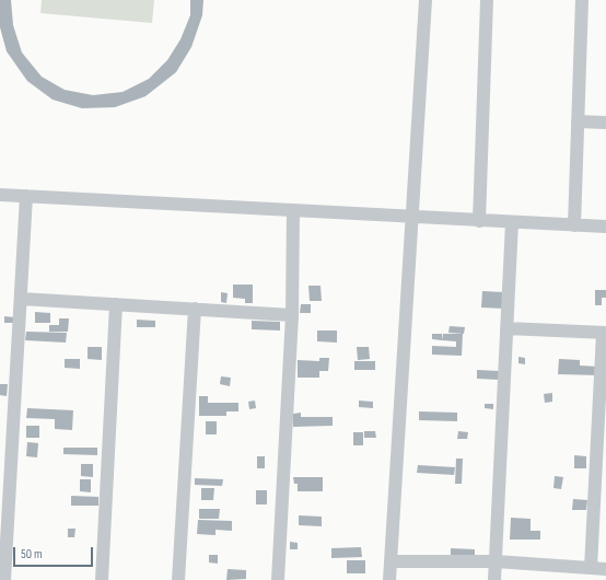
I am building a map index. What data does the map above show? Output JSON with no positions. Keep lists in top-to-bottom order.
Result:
{
  "scale_bar": "50 m"
}
